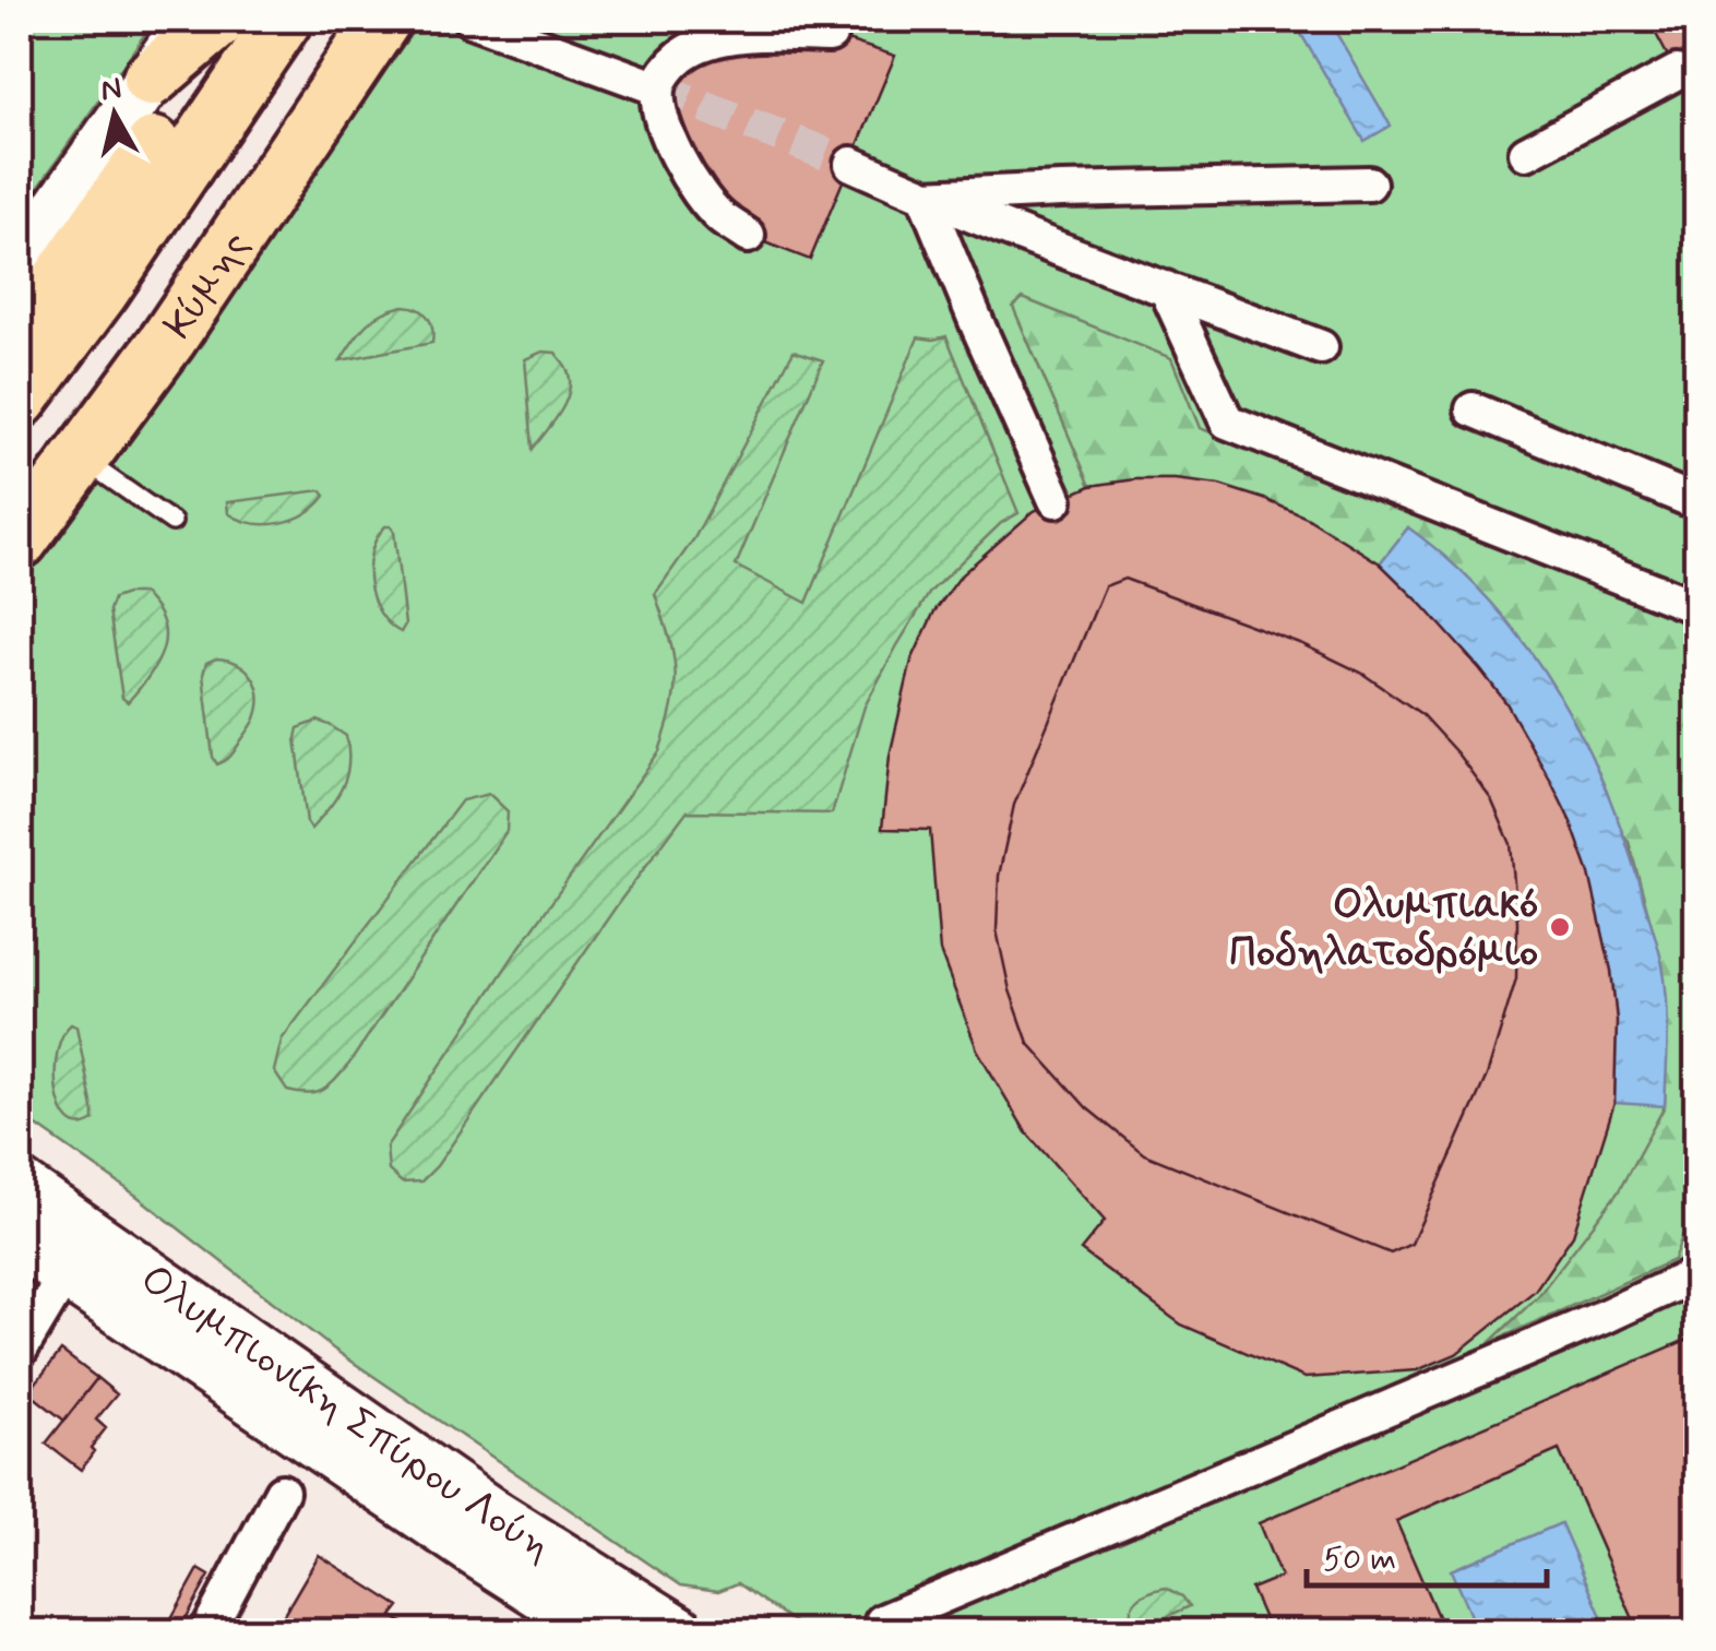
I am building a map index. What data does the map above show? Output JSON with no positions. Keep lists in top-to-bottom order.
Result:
{
  "streets": {
    "main road": ["Κύμης", "Ολυμπιονίκη Σπύρου Λούη"]
  },
  "places": ["Ολυμπιακό Ποδηλατοδρόμιο"],
  "scale_bar": "50 m",
  "north": "top"
}
